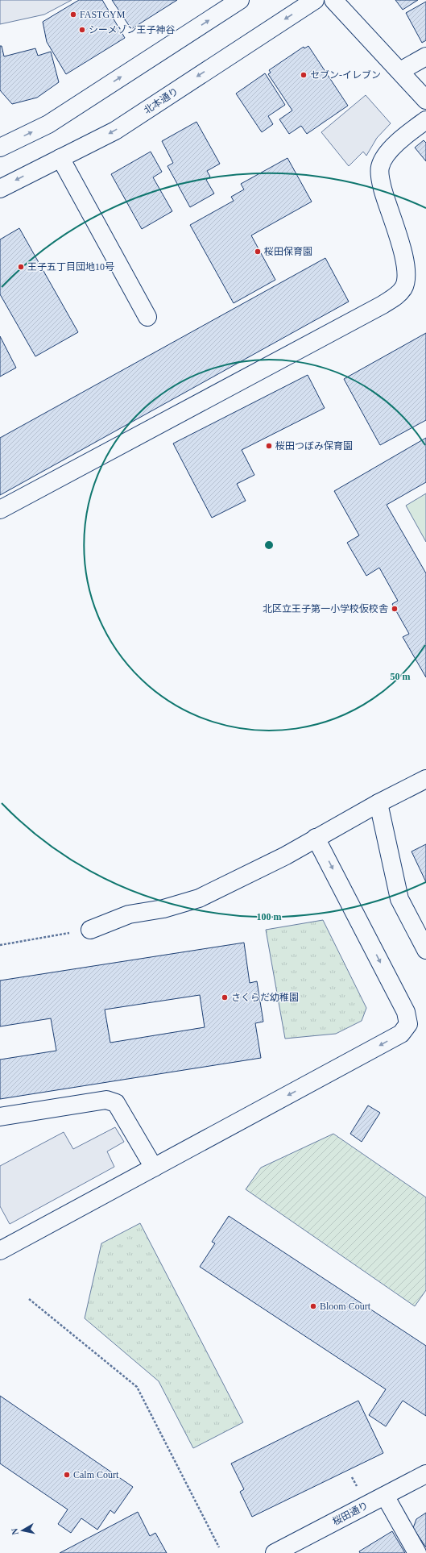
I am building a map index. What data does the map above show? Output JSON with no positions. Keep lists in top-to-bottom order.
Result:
{
  "streets": {
    "main road": ["北本通り", "桜田通り"]
  },
  "places": [
    "FASTGYM",
    "シーメゾン王子神谷",
    "セブン-イレブン",
    "桜田保育園",
    "王子五丁目団地10号",
    "桜田つぼみ保育園",
    "北区立王子第一小学校仮校舎",
    "さくらだ幼稚園",
    "Bloom Court",
    "Calm Court"
  ],
  "north": "left",
  "rings": ["50 m", "100 m"]
}
